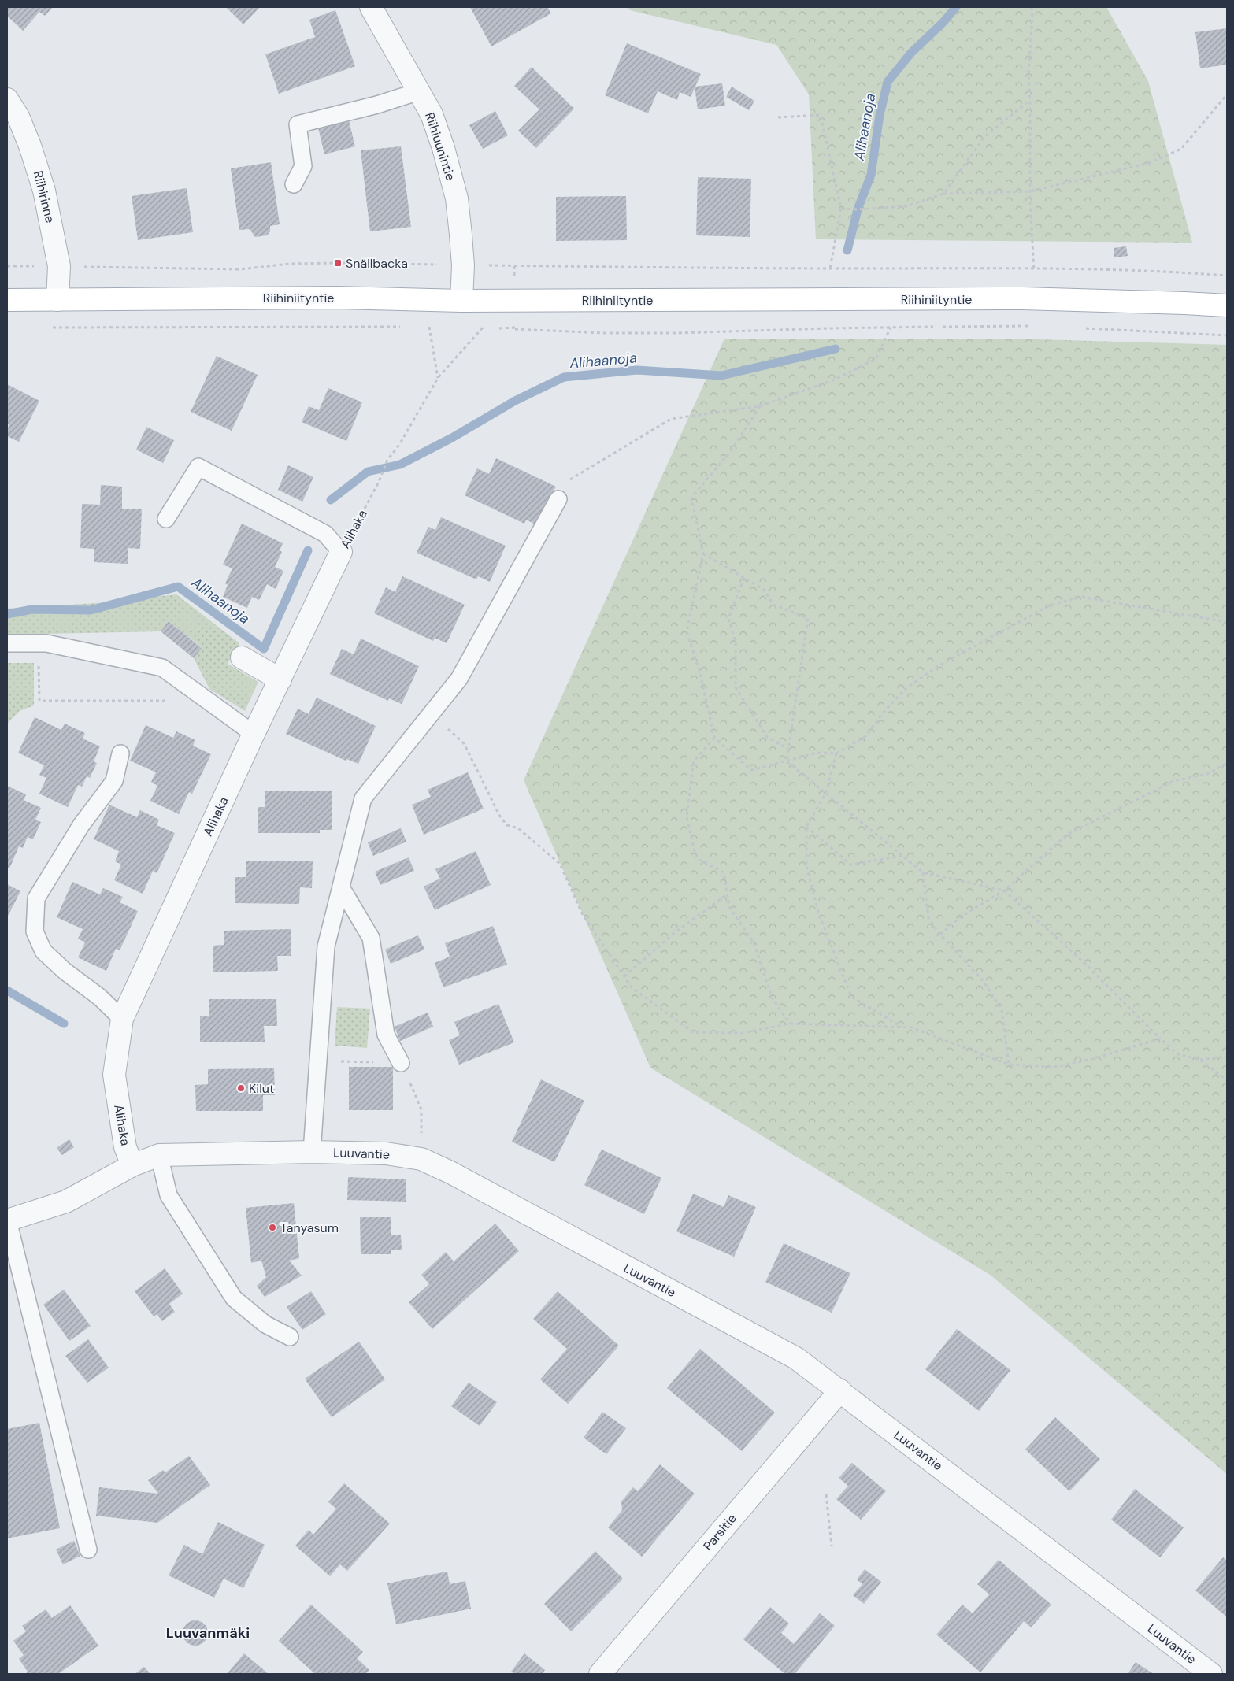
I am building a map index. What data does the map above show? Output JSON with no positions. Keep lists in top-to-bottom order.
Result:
{
  "streets": {
    "main road": ["Riihiniityntie"],
    "street": [
      "Riihiuunintie",
      "Riihirinne",
      "Alihaka",
      "Luuvantie",
      "Parsitie"
    ]
  },
  "crossings": [
    ["Riihiuunintie", "Riihiniityntie"],
    ["Riihirinne", "Riihiniityntie"],
    ["Alihaka", "Luuvantie"],
    ["Luuvantie", "Parsitie"]
  ],
  "districts": ["Luuvanmäki"],
  "water": ["Alihaanoja"],
  "places": {
    "transit": ["Snällbacka"],
    "other": ["Kilut", "Tanyasum"]
  }
}
